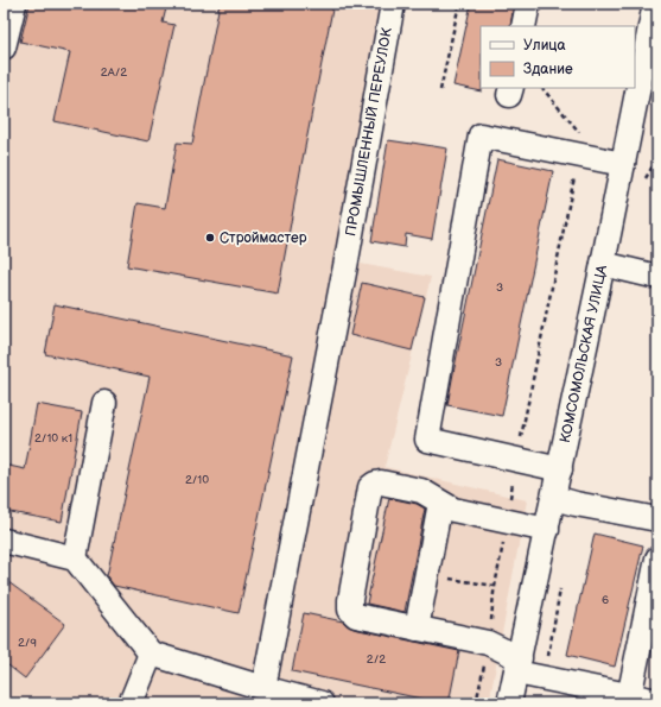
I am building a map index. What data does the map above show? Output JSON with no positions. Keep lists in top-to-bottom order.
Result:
{
  "streets": {
    "street": ["ПРОМЫШЛЕННЫЙ ПЕРЕУЛОК", "КОМСОМОЛЬСКАЯ УЛИЦА"]
  },
  "places": ["Строймастер"],
  "house_numbers": [
    "2А/2",
    "3",
    "3",
    "2/10 к1",
    "2/10",
    "6",
    "2/9",
    "2/2"
  ],
  "legend": ["Улица", "Здание"]
}
